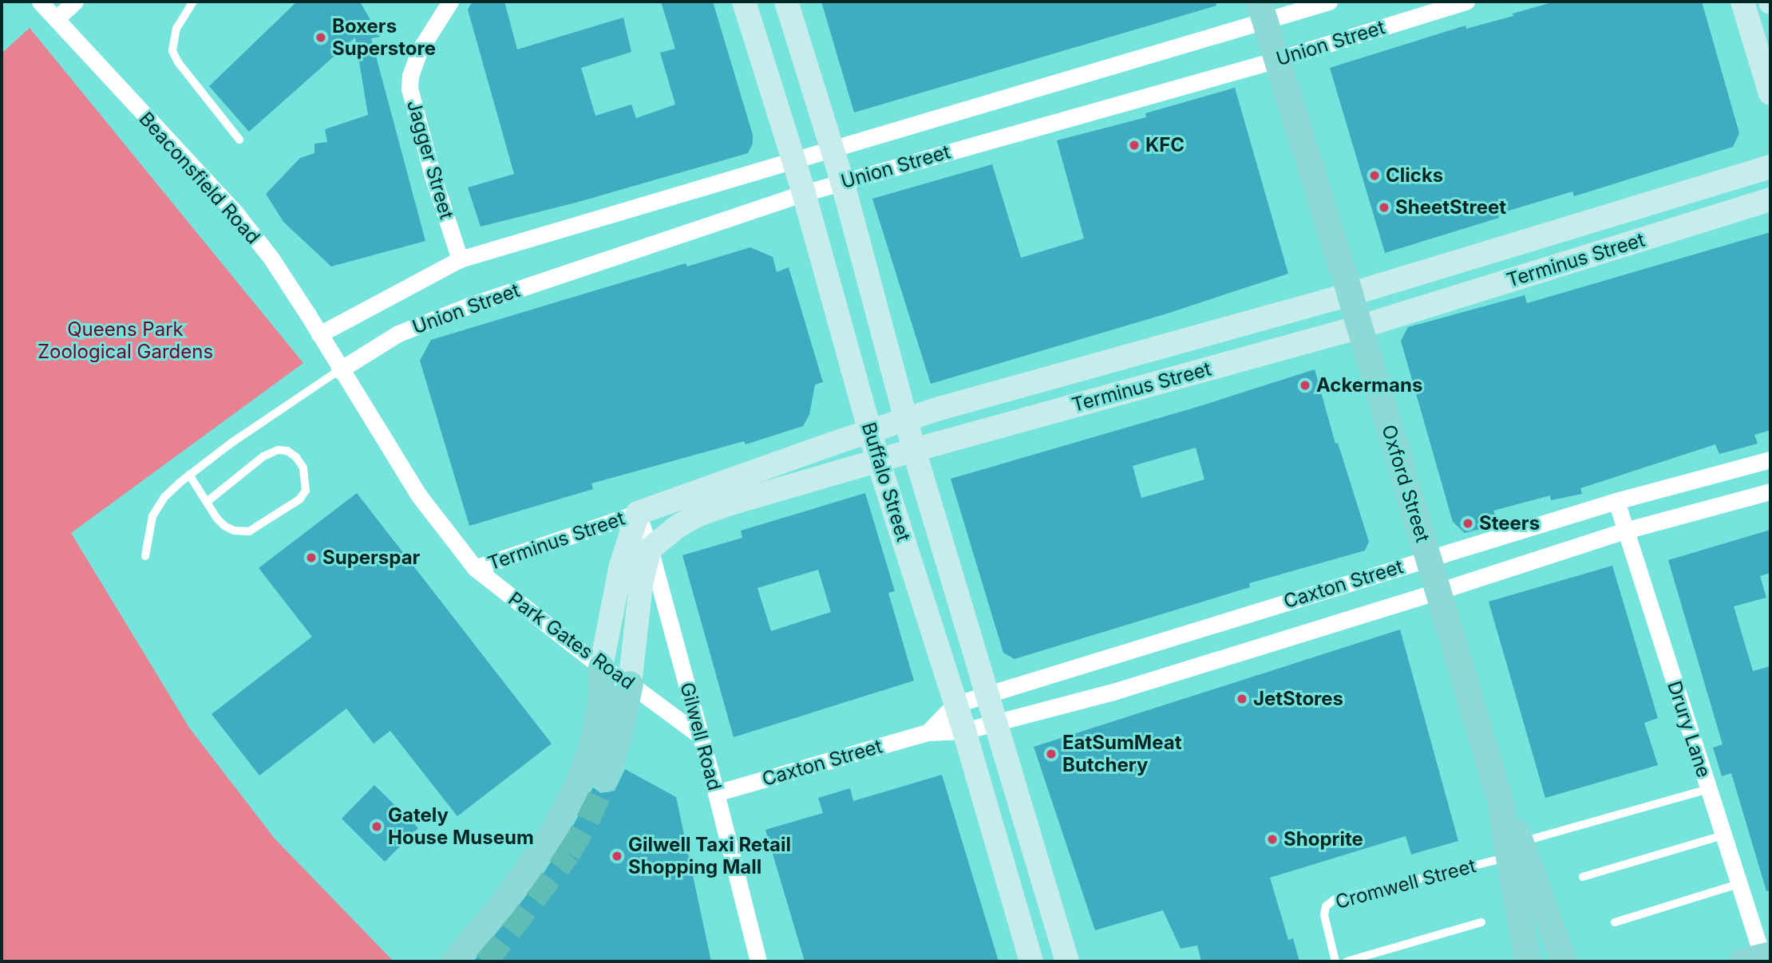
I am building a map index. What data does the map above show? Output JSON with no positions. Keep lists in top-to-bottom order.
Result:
{
  "streets": {
    "main road": ["Oxford Street"],
    "street": [
      "Union Street",
      "Jagger Street",
      "Beaconsfield Road",
      "Terminus Street",
      "Buffalo Street",
      "Caxton Street",
      "Park Gates Road",
      "Drury Lane",
      "Gilwell Road"
    ],
    "lane": ["Cromwell Street"]
  },
  "crossings": [
    ["Union Street", "Jagger Street"],
    ["Union Street", "Beaconsfield Road"],
    ["Union Street", "Buffalo Street"],
    ["Union Street", "Oxford Street"],
    ["Union Street", "Park Gates Road"],
    ["Beaconsfield Road", "Park Gates Road"],
    ["Terminus Street", "Buffalo Street"],
    ["Terminus Street", "Oxford Street"],
    ["Terminus Street", "Park Gates Road"],
    ["Terminus Street", "Gilwell Road"],
    ["Buffalo Street", "Caxton Street"],
    ["Oxford Street", "Caxton Street"],
    ["Oxford Street", "Cromwell Street"],
    ["Caxton Street", "Drury Lane"],
    ["Caxton Street", "Gilwell Road"],
    ["Park Gates Road", "Gilwell Road"]
  ],
  "parks": ["Queens Park Zoological Gardens"],
  "places": [
    "Boxers Superstore",
    "KFC",
    "Clicks",
    "SheetStreet",
    "Ackermans",
    "Steers",
    "Superspar",
    "JetStores",
    "EatSumMeat Butchery",
    "Gately House Museum",
    "Shoprite",
    "Gilwell Taxi Retail Shopping Mall"
  ]
}
